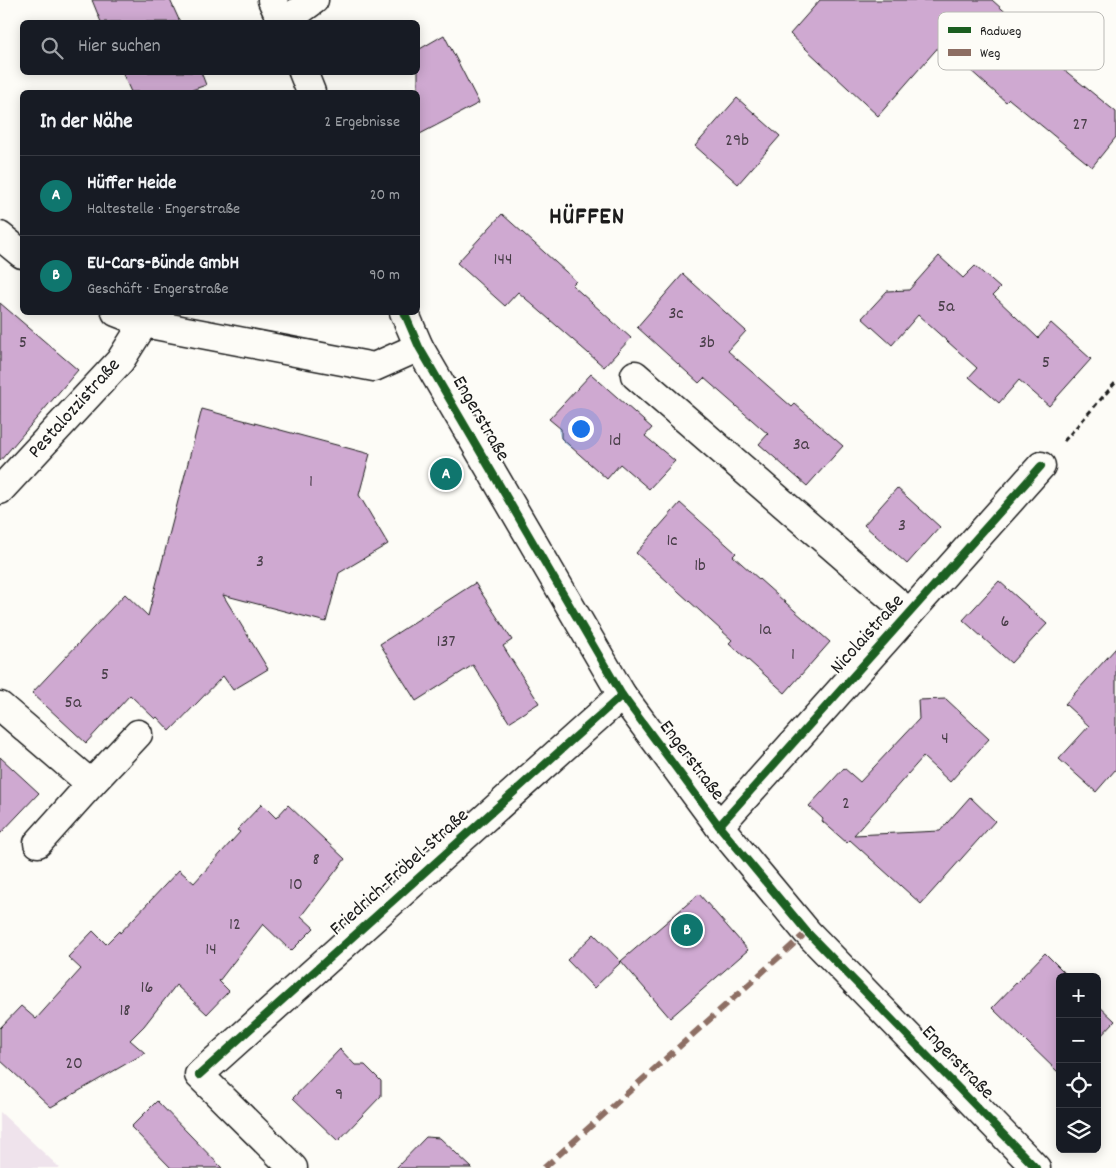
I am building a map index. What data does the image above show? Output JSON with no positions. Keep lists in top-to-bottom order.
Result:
{
  "streets": {
    "street": [
      "Pestalozzistraße",
      "Engerstraße",
      "Nicolaistraße",
      "Friedrich-Fröbel-Straße"
    ]
  },
  "crossings": [
    ["Engerstraße", "Nicolaistraße"],
    ["Engerstraße", "Friedrich-Fröbel-Straße"]
  ],
  "districts": ["HÜFFEN"],
  "house_numbers": [
    "27",
    "29b",
    "144",
    "5a",
    "3c",
    "5",
    "3b",
    "5",
    "1d",
    "3a",
    "1",
    "3",
    "1c",
    "3",
    "1b",
    "6",
    "1a",
    "137",
    "1",
    "5",
    "5a",
    "4",
    "2",
    "8",
    "10",
    "12",
    "14",
    "16",
    "18",
    "20",
    "9"
  ],
  "legend": ["Radweg", "Weg"],
  "page": {
    "search": "Hier suchen",
    "heading": ["In der Nähe", "2 Ergebnisse"],
    "list": [
      {
        "mark": "A",
        "name": "Hüffer Heide",
        "note": "Haltestelle · Engerstraße",
        "value": "20 m"
      },
      {
        "mark": "B",
        "name": "EU-Cars-Bünde GmbH",
        "note": "Geschäft · Engerstraße",
        "value": "90 m"
      }
    ],
    "pins": ["A", "B"],
    "map_buttons": ["+", "−"]
  }
}
